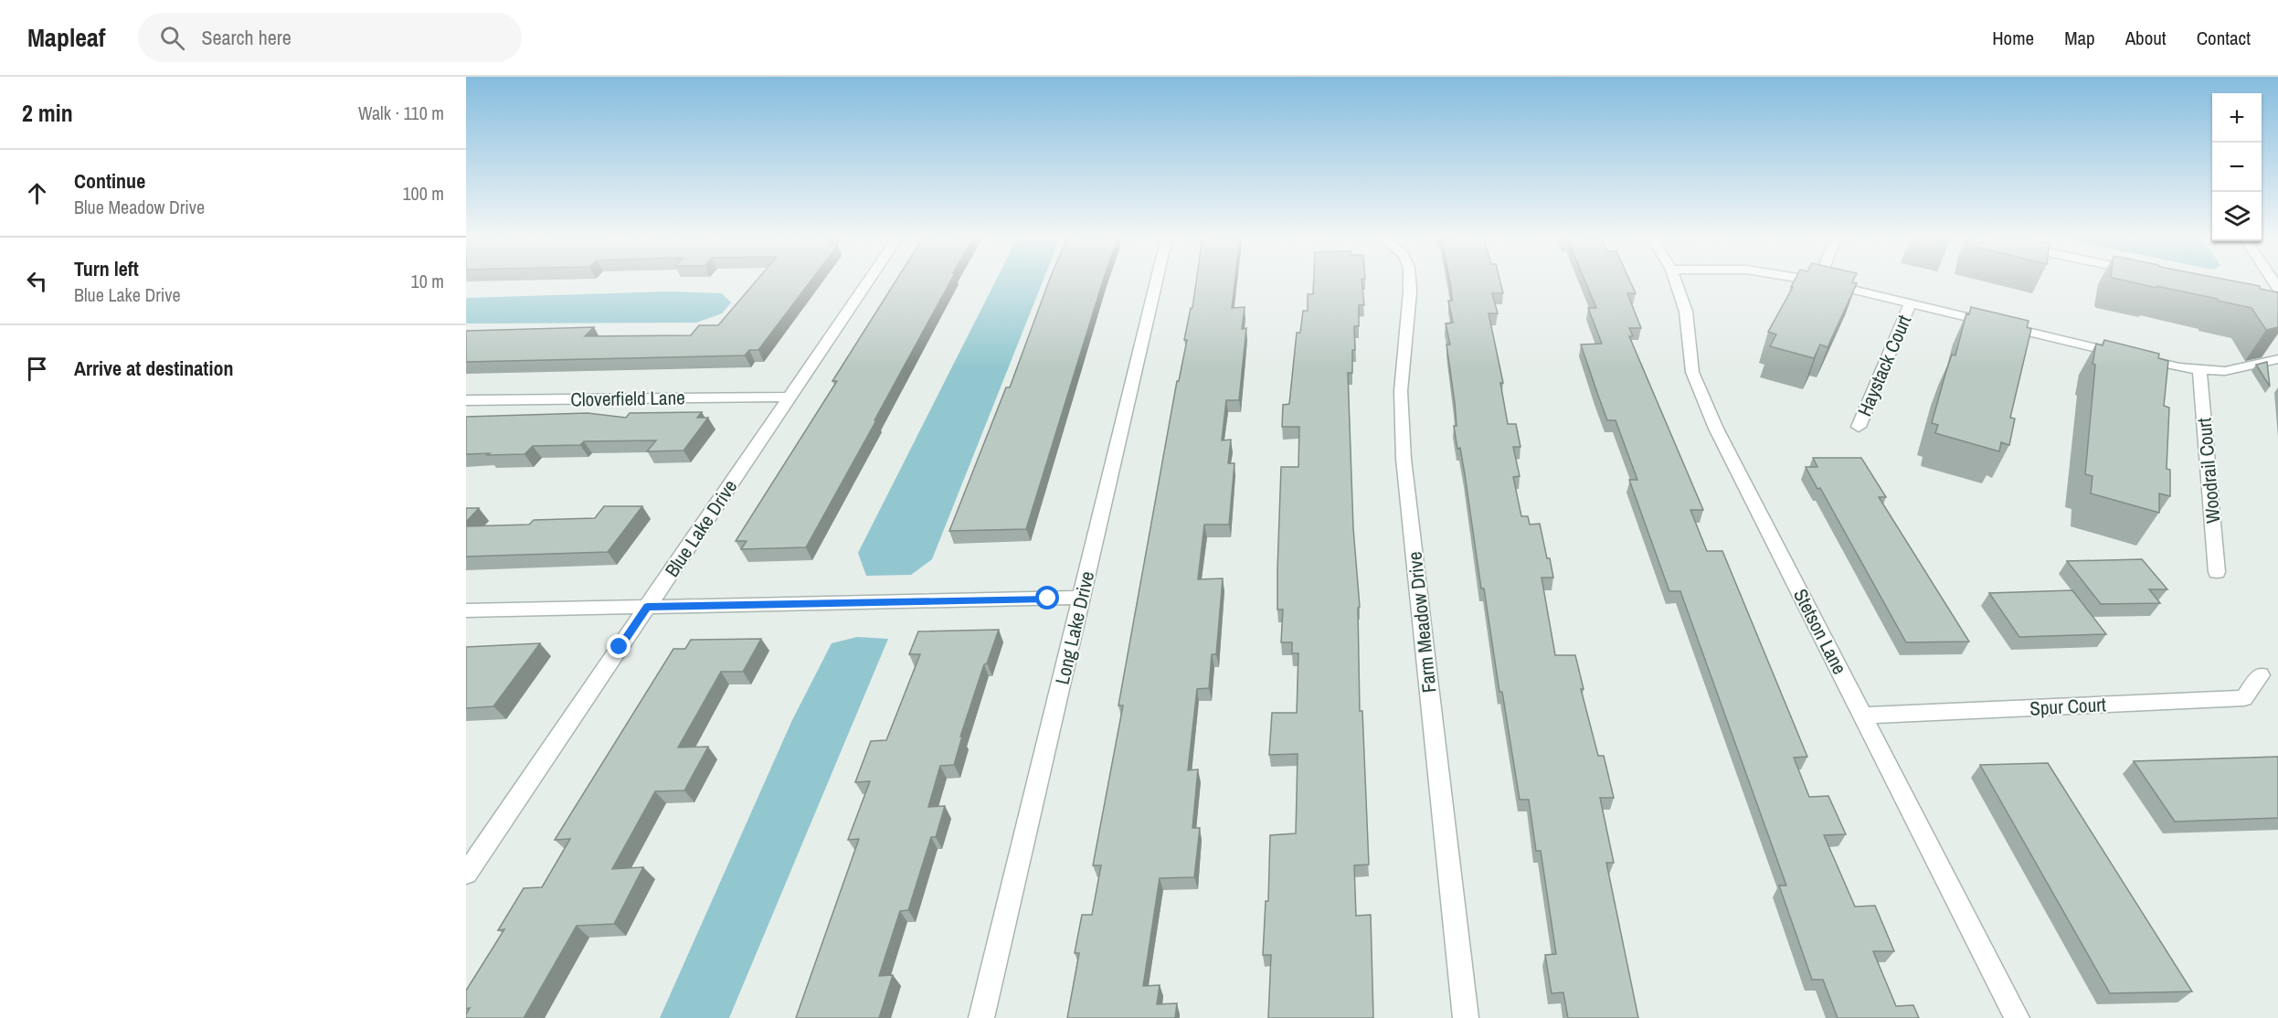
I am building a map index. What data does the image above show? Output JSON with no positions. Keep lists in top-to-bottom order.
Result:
{
  "streets": {
    "street": [
      "Haystack Court",
      "Cloverfield Lane",
      "Woodrail Court",
      "Blue Lake Drive",
      "Farm Meadow Drive",
      "Long Lake Drive",
      "Stetson Lane",
      "Spur Court"
    ]
  },
  "crossings": [
    ["Cloverfield Lane", "Blue Lake Drive"],
    ["Stetson Lane", "Spur Court"]
  ],
  "page": {
    "header": "Mapleaf",
    "search": "Search here",
    "nav": [
      "Home",
      "Map",
      "About",
      "Contact"
    ],
    "heading": ["2 min", "Walk · 110 m"],
    "map_buttons": ["+", "−"],
    "list": [
      ["Continue", "Blue Meadow Drive", "100 m"],
      ["Turn left", "Blue Lake Drive", "10 m"],
      "Arrive at destination"
    ]
  }
}
